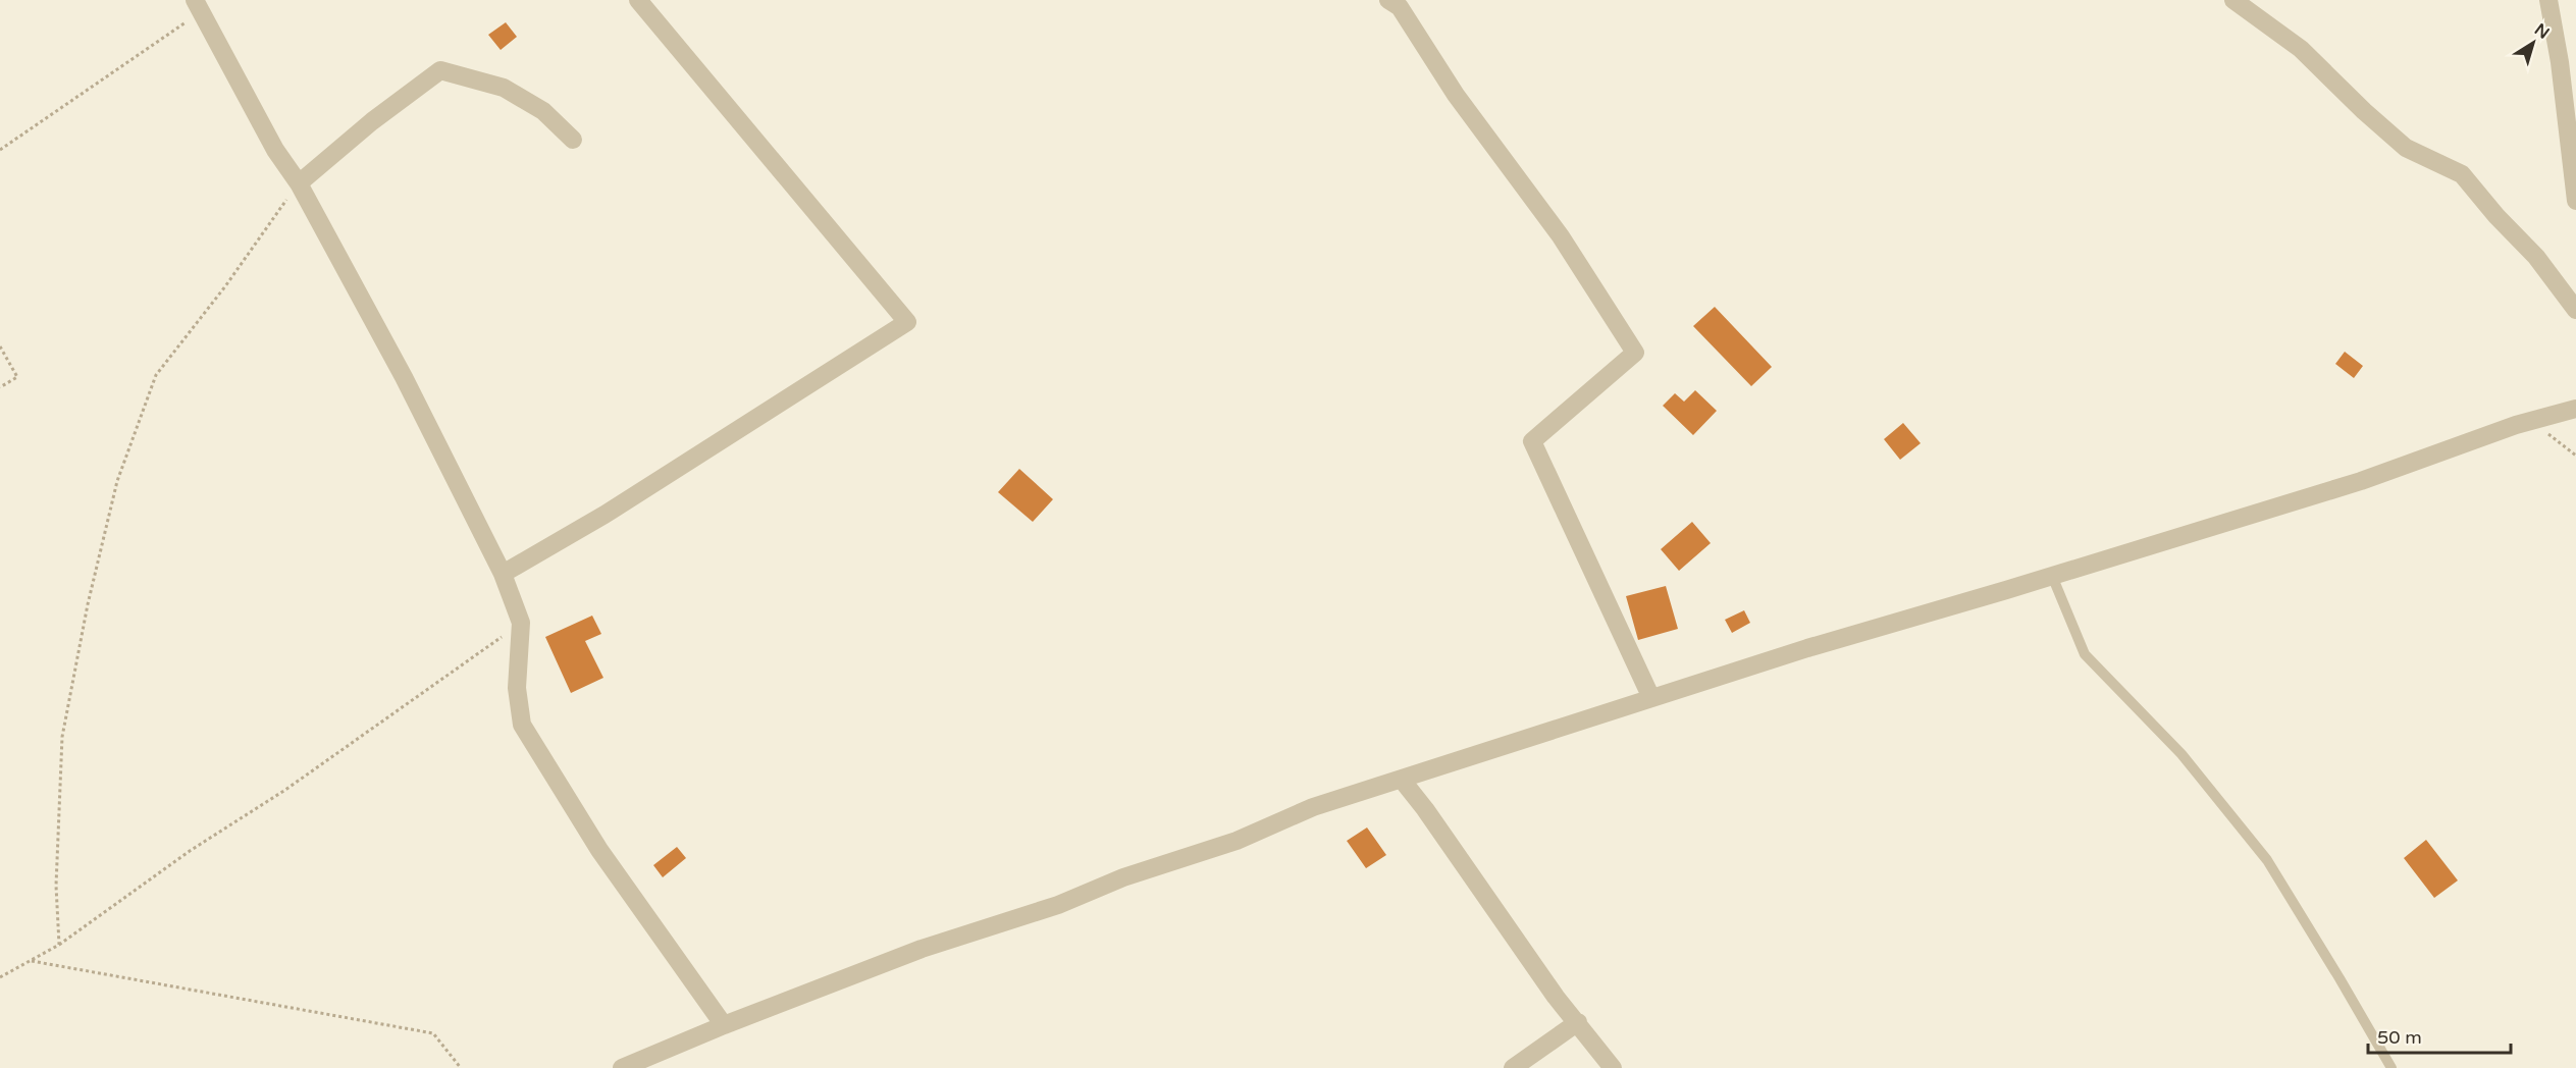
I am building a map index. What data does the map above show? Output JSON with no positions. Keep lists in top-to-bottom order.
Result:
{
  "scale_bar": "50 m",
  "north": "top right"
}
